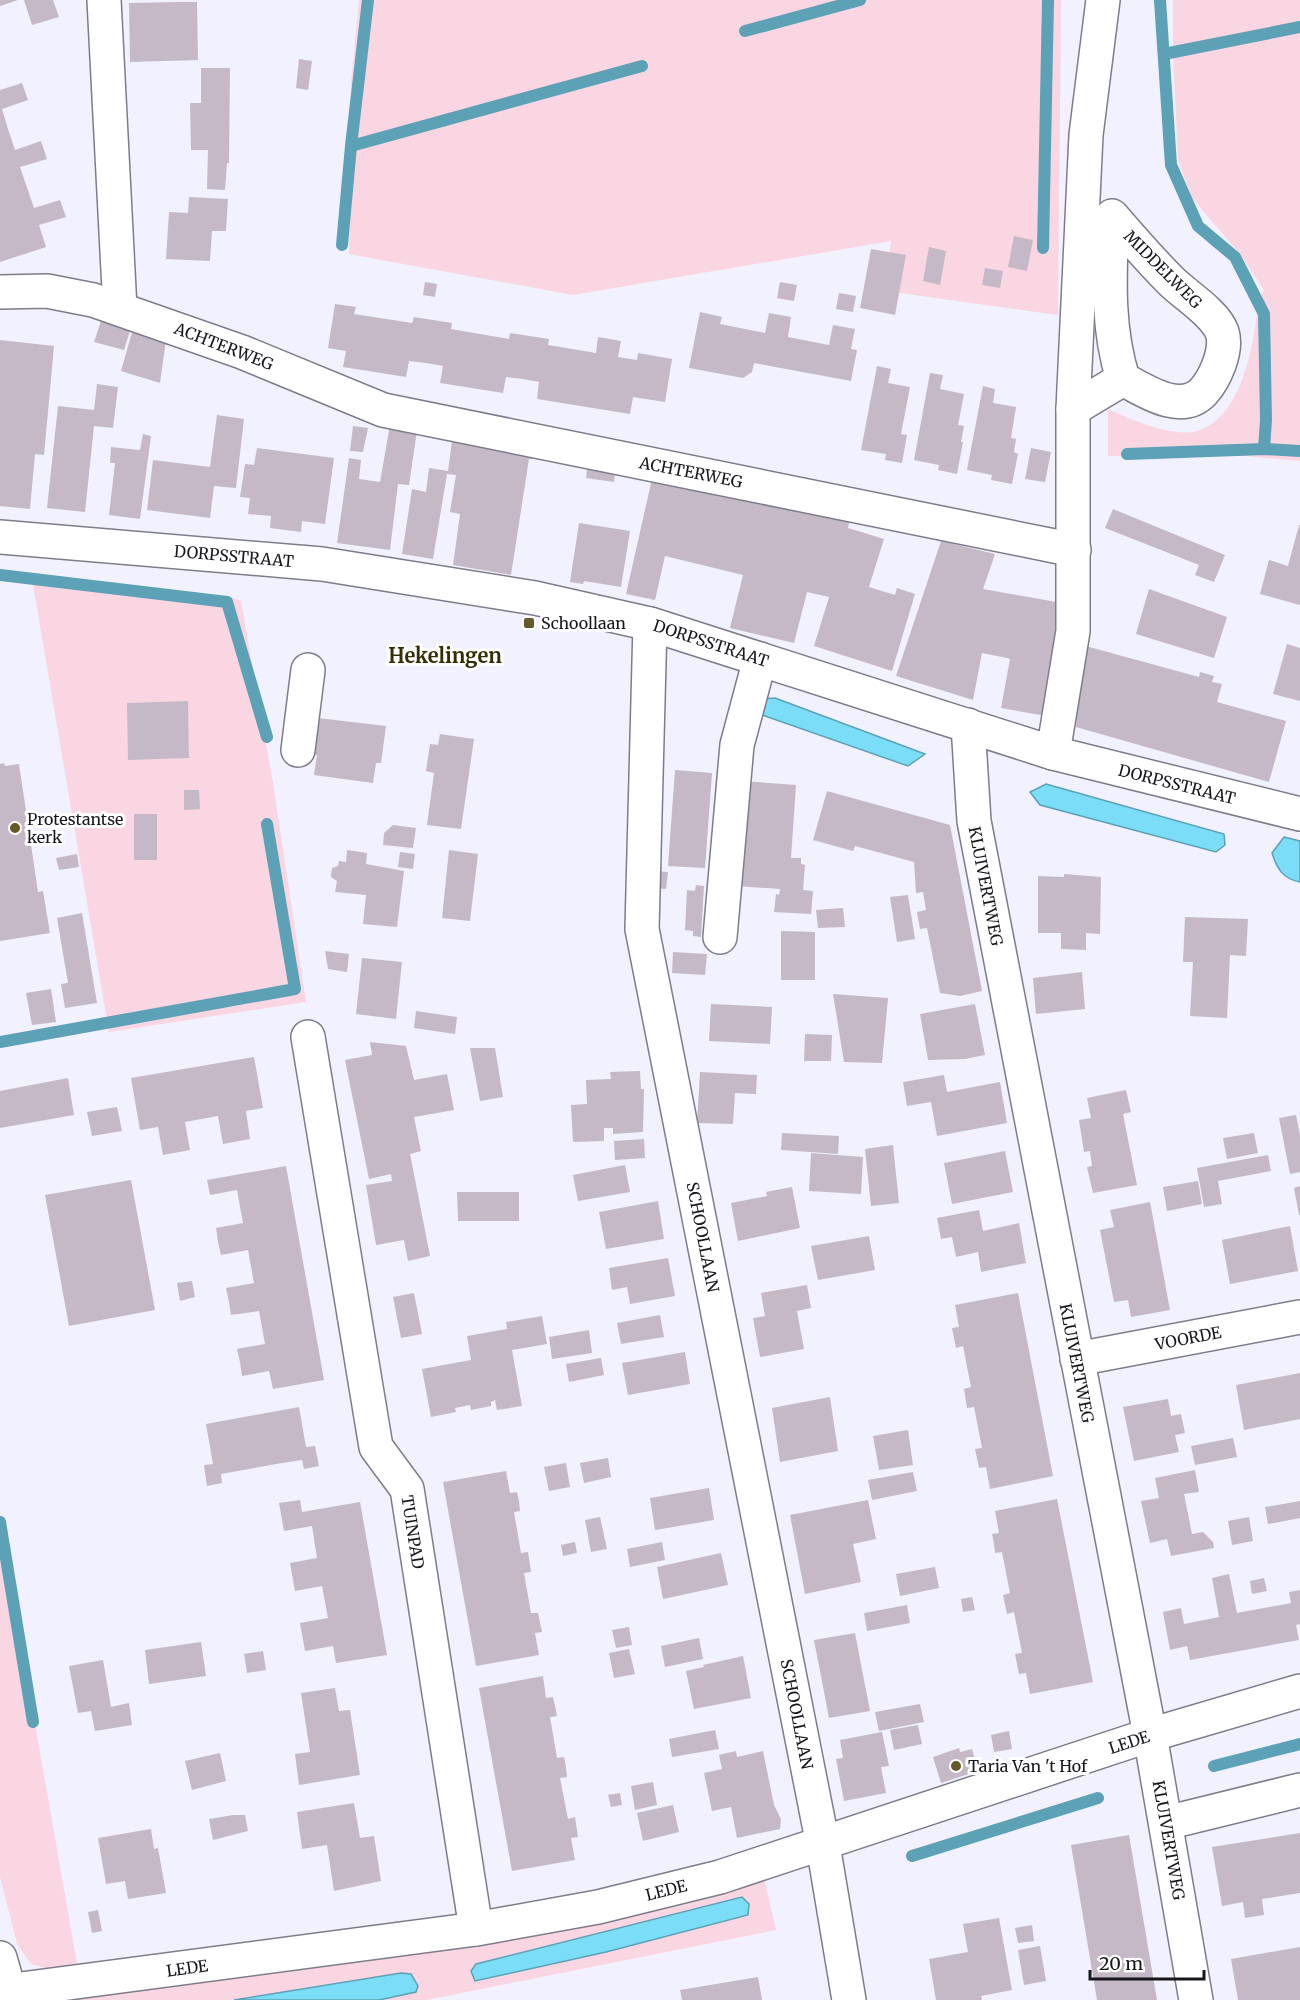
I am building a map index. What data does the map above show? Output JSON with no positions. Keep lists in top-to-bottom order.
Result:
{
  "streets": {
    "street": [
      "MIDDELWEG",
      "ACHTERWEG",
      "DORPSSTRAAT",
      "KLUIVERTWEG",
      "SCHOOLLAAN",
      "VOORDE",
      "TUINPAD",
      "LEDE"
    ]
  },
  "crossings": [
    ["DORPSSTRAAT", "KLUIVERTWEG"],
    ["DORPSSTRAAT", "SCHOOLLAAN"],
    ["KLUIVERTWEG", "VOORDE"],
    ["KLUIVERTWEG", "LEDE"],
    ["SCHOOLLAAN", "LEDE"],
    ["TUINPAD", "LEDE"]
  ],
  "districts": ["Hekelingen"],
  "places": {
    "transit": ["Schoollaan"],
    "other": ["Protestantse kerk", "Taria Van 't Hof"]
  },
  "scale_bar": "20 m"
}
